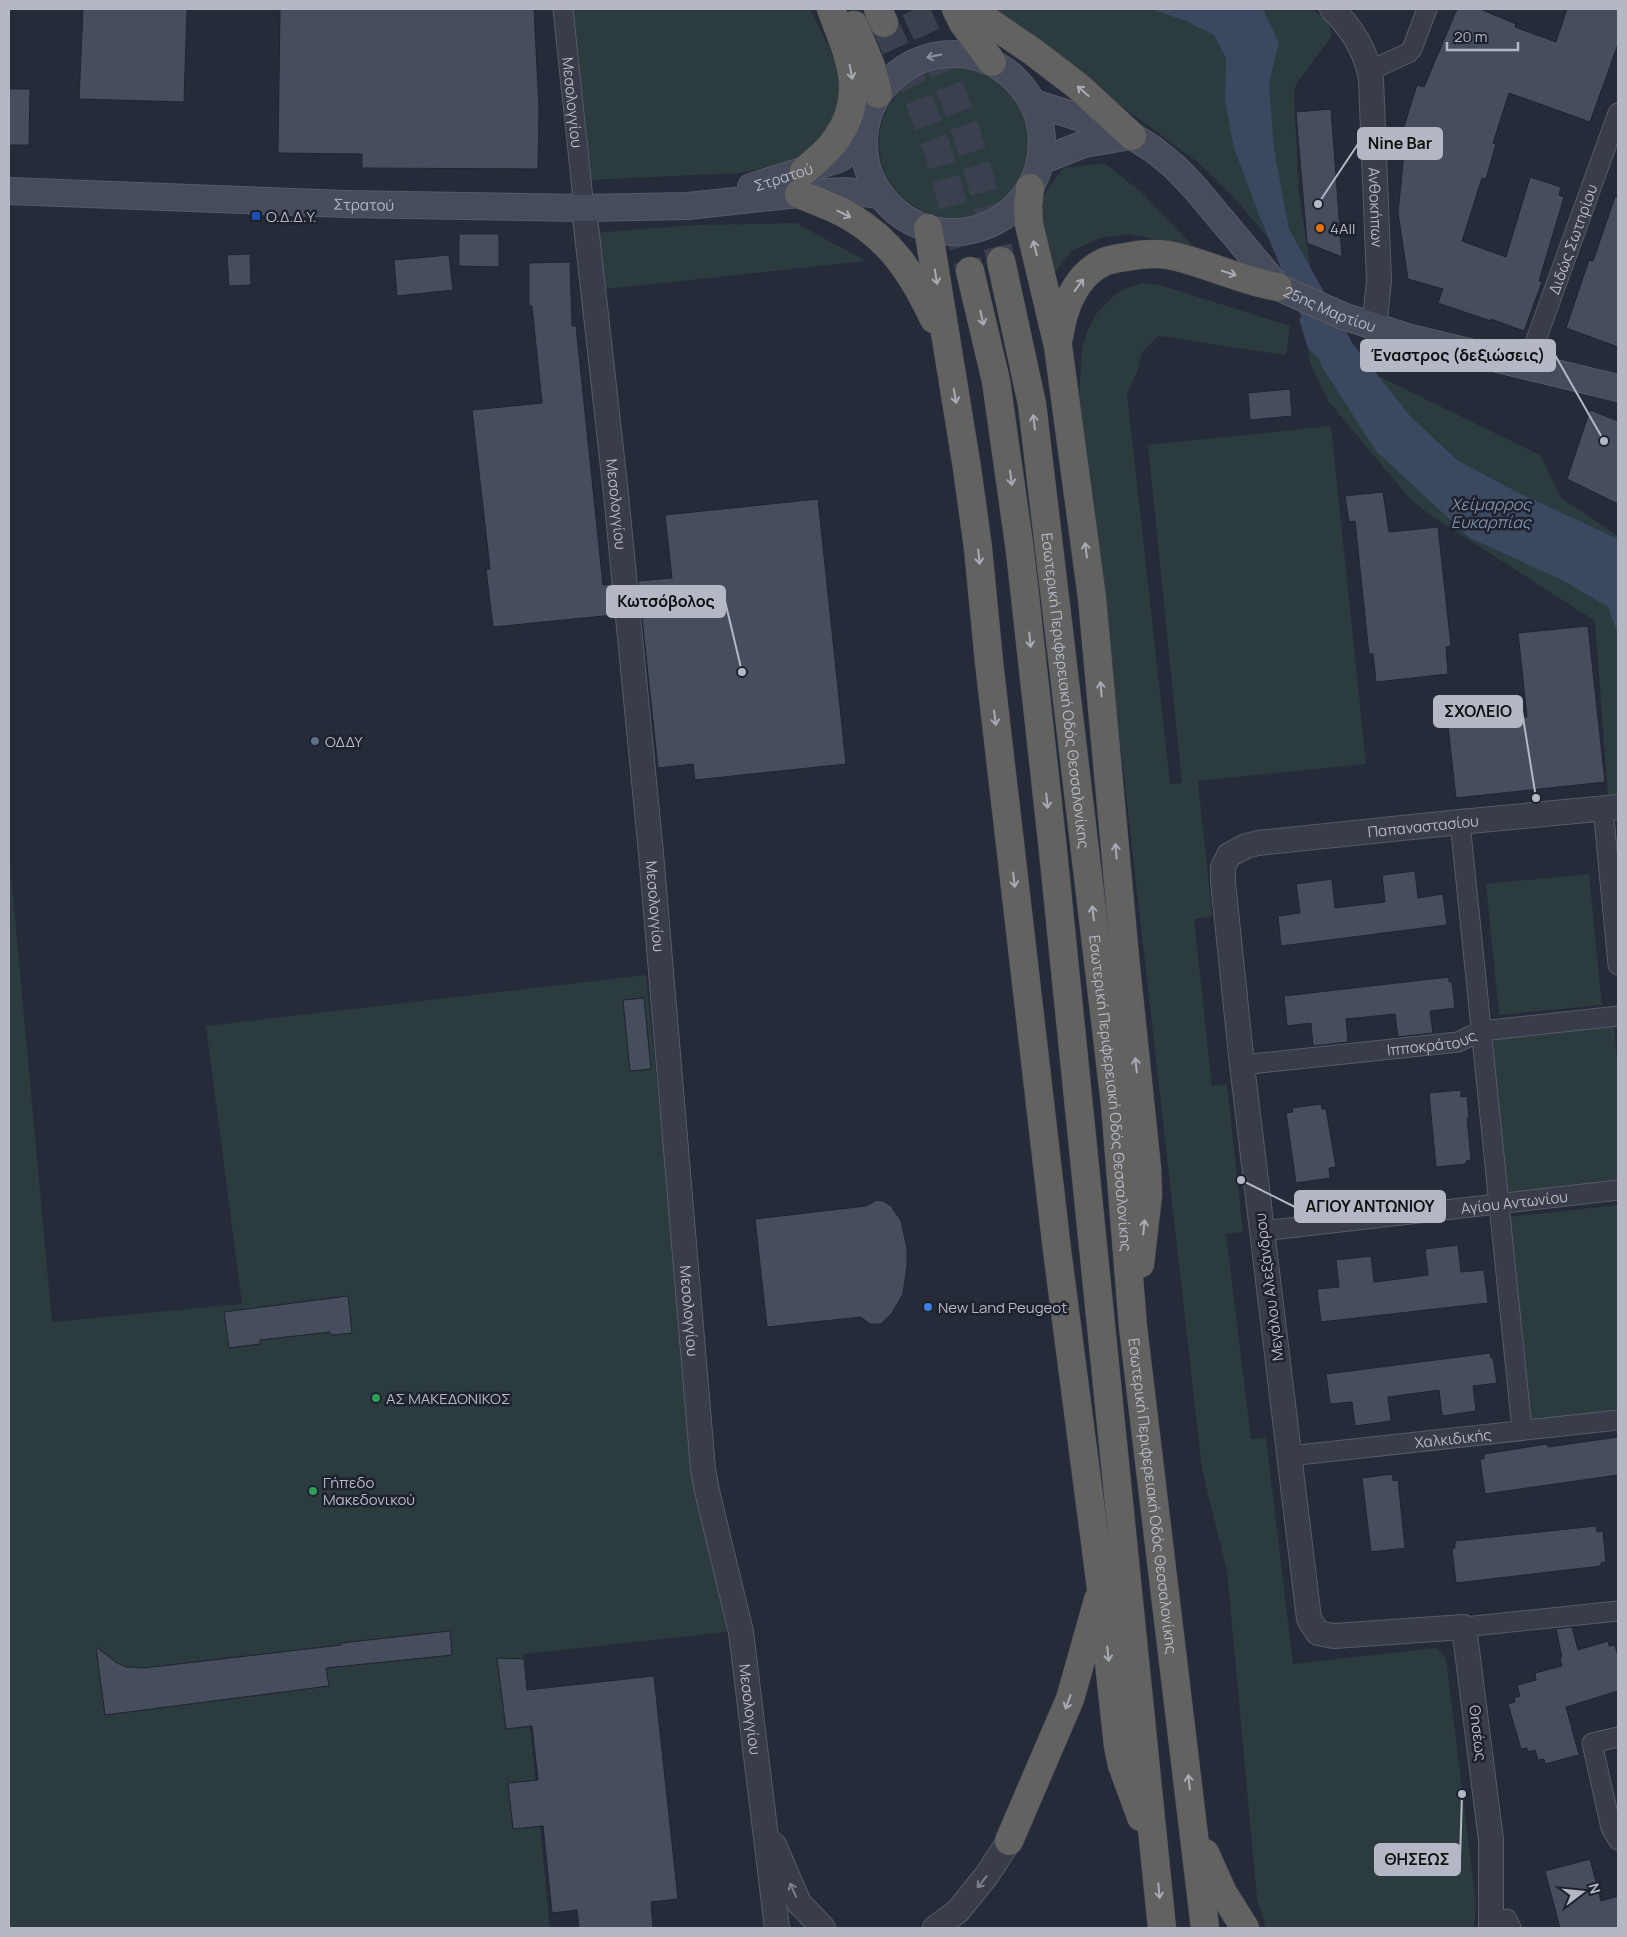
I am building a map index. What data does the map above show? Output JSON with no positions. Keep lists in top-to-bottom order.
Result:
{
  "streets": {
    "highway": ["Εσωτερική Περιφερειακή Οδός Θεσσαλονίκης"],
    "main road": ["Στρατού", "25ης Μαρτίου"],
    "street": [
      "Μεσολογγίου",
      "Ανθοκήπων",
      "Διδώς Σωτηρίου",
      "Παπαναστασίου",
      "Ιπποκράτους",
      "Αγίου Αντωνίου",
      "Μεγάλου Αλεξάνδρου",
      "Χαλκιδικής",
      "Θησέως"
    ]
  },
  "crossings": [
    ["Μεσολογγίου", "Στρατού"],
    ["Στρατού", "25ης Μαρτίου"],
    ["Ανθοκήπων", "25ης Μαρτίου"],
    ["Διδώς Σωτηρίου", "25ης Μαρτίου"],
    ["Παπαναστασίου", "Μεγάλου Αλεξάνδρου"],
    ["Ιπποκράτους", "Μεγάλου Αλεξάνδρου"],
    ["Αγίου Αντωνίου", "Μεγάλου Αλεξάνδρου"],
    ["Μεγάλου Αλεξάνδρου", "Χαλκιδικής"],
    ["Μεγάλου Αλεξάνδρου", "Θησέως"]
  ],
  "water": ["Χείμαρρος Ευκαρπίας"],
  "places": {
    "other": [
      "Nine Bar",
      "4All",
      "Έναστρος (δεξιώσεις)",
      "Κωτσόβολος",
      "ΟΔΔΥ",
      "ΣΧΟΛΕΙΟ",
      "ΑΓΙΟΥ ΑΝΤΩΝΙΟΥ",
      "New Land Peugeot",
      "ΑΣ ΜΑΚΕΔΟΝΙΚΟΣ",
      "Γήπεδο Μακεδονικού",
      "ΘΗΣΕΩΣ"
    ],
    "transit": ["Ο.Δ.Δ.Υ."]
  },
  "scale_bar": "20 m",
  "north": "right"
}
